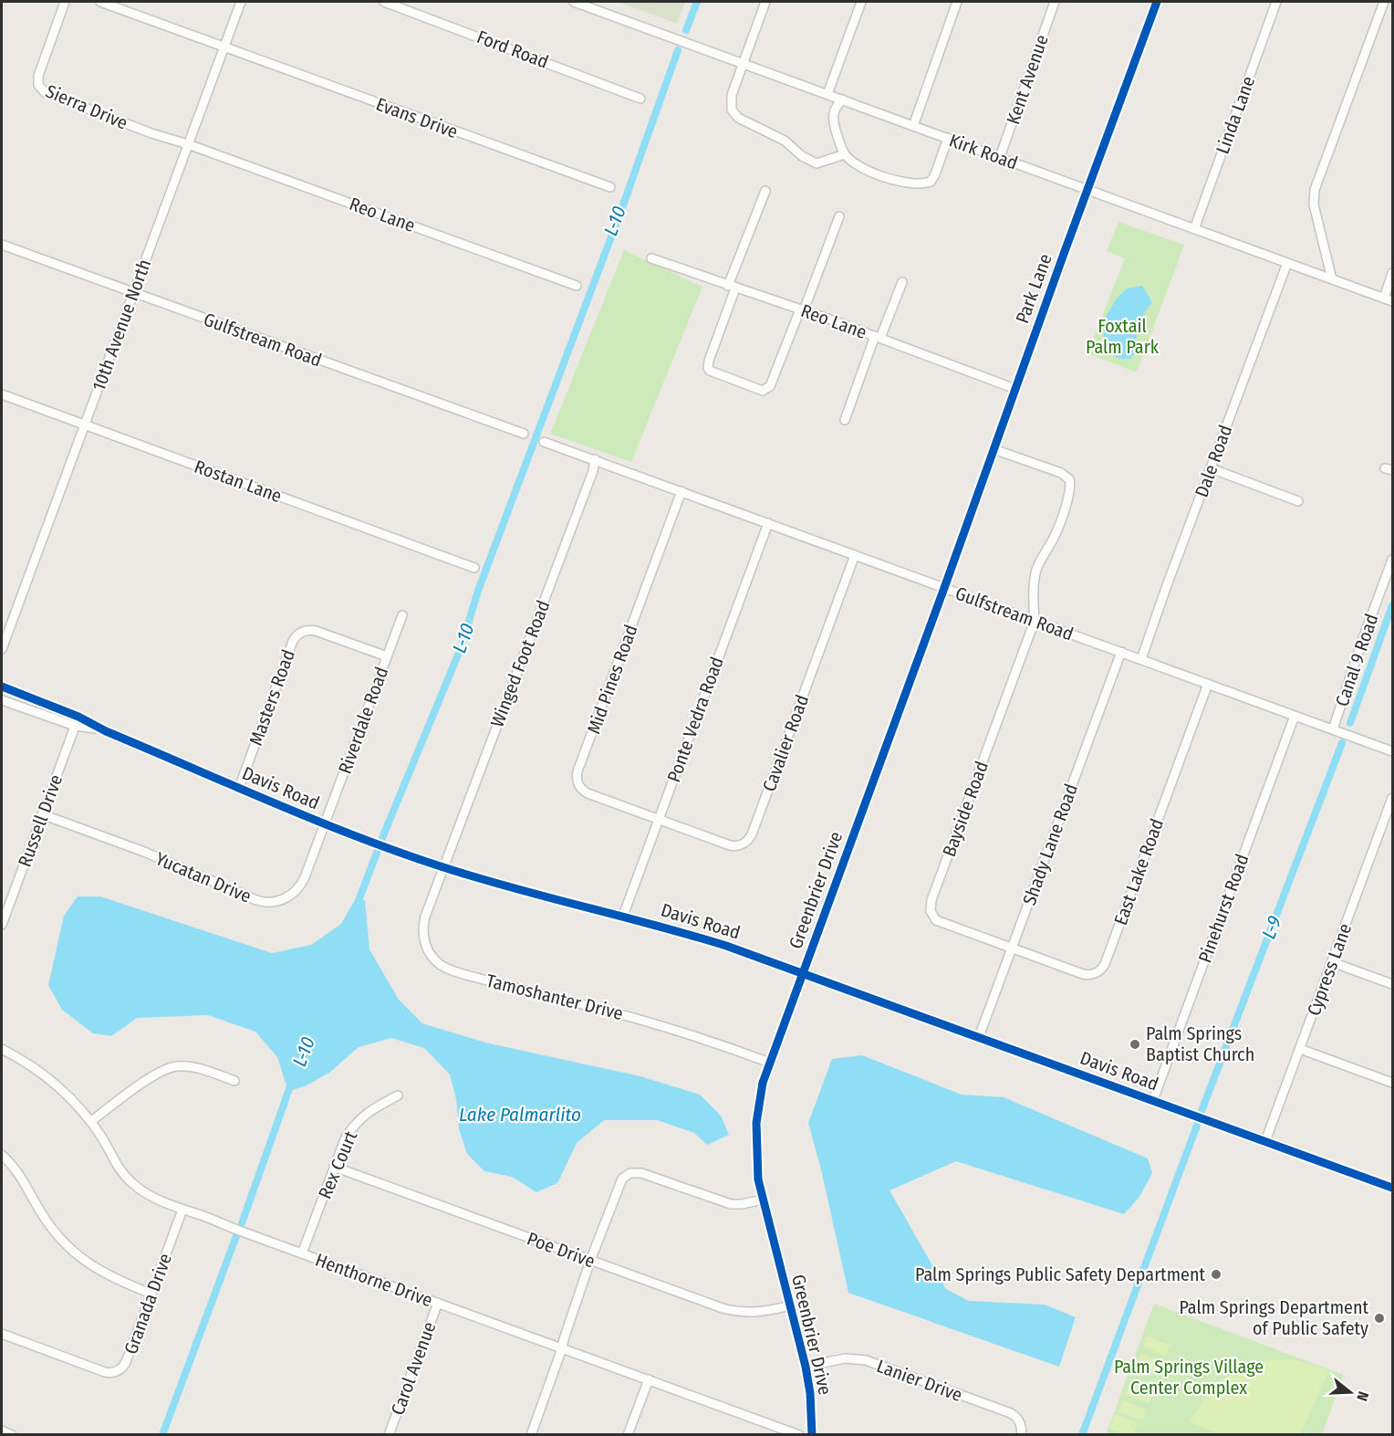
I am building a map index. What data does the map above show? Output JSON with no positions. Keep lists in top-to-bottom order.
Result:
{
  "streets": {
    "street": [
      "Ford Road",
      "Kent Avenue",
      "Sierra Drive",
      "Linda Lane",
      "Evans Drive",
      "Kirk Road",
      "Reo Lane",
      "Park Lane",
      "10th Avenue North",
      "Gulfstream Road",
      "Dale Road",
      "Rostan Lane",
      "Canal 9 Road",
      "Winged Foot Road",
      "Mid Pines Road",
      "Masters Road",
      "Ponte Vedra Road",
      "Riverdale Road",
      "Cavalier Road",
      "Davis Road",
      "Bayside Road",
      "Russell Drive",
      "Shady Lane Road",
      "East Lake Road",
      "Yucatan Drive",
      "Greenbrier Drive",
      "Pinehurst Road",
      "Cypress Lane",
      "Tamoshanter Drive",
      "Rex Court",
      "Poe Drive",
      "Henthorne Drive",
      "Granada Drive",
      "Carol Avenue",
      "Lanier Drive"
    ]
  },
  "crossings": [
    ["Kent Avenue", "Kirk Road"],
    ["Sierra Drive", "Reo Lane"],
    ["Sierra Drive", "10th Avenue North"],
    ["Linda Lane", "Kirk Road"],
    ["Evans Drive", "10th Avenue North"],
    ["Kirk Road", "Park Lane"],
    ["Kirk Road", "Dale Road"],
    ["Reo Lane", "Park Lane"],
    ["Reo Lane", "10th Avenue North"],
    ["Park Lane", "Gulfstream Road"],
    ["Park Lane", "Greenbrier Drive"],
    ["10th Avenue North", "Gulfstream Road"],
    ["10th Avenue North", "Rostan Lane"],
    ["Gulfstream Road", "Dale Road"],
    ["Gulfstream Road", "Canal 9 Road"],
    ["Gulfstream Road", "Winged Foot Road"],
    ["Gulfstream Road", "Mid Pines Road"],
    ["Gulfstream Road", "Ponte Vedra Road"],
    ["Gulfstream Road", "Cavalier Road"],
    ["Gulfstream Road", "Bayside Road"],
    ["Gulfstream Road", "Shady Lane Road"],
    ["Gulfstream Road", "East Lake Road"],
    ["Gulfstream Road", "Greenbrier Drive"],
    ["Gulfstream Road", "Pinehurst Road"],
    ["Winged Foot Road", "Davis Road"],
    ["Winged Foot Road", "Tamoshanter Drive"],
    ["Mid Pines Road", "Ponte Vedra Road"],
    ["Mid Pines Road", "Cavalier Road"],
    ["Masters Road", "Riverdale Road"],
    ["Masters Road", "Davis Road"],
    ["Ponte Vedra Road", "Cavalier Road"],
    ["Ponte Vedra Road", "Davis Road"],
    ["Riverdale Road", "Davis Road"],
    ["Riverdale Road", "Yucatan Drive"],
    ["Davis Road", "Russell Drive"],
    ["Davis Road", "Shady Lane Road"],
    ["Davis Road", "Yucatan Drive"],
    ["Davis Road", "Greenbrier Drive"],
    ["Davis Road", "Pinehurst Road"],
    ["Davis Road", "Cypress Lane"],
    ["Davis Road", "Tamoshanter Drive"],
    ["Bayside Road", "Shady Lane Road"],
    ["Bayside Road", "East Lake Road"],
    ["Russell Drive", "Yucatan Drive"],
    ["Shady Lane Road", "East Lake Road"],
    ["Greenbrier Drive", "Tamoshanter Drive"],
    ["Greenbrier Drive", "Poe Drive"],
    ["Greenbrier Drive", "Lanier Drive"],
    ["Rex Court", "Poe Drive"],
    ["Rex Court", "Henthorne Drive"],
    ["Henthorne Drive", "Granada Drive"],
    ["Henthorne Drive", "Carol Avenue"]
  ],
  "water": ["L-10", "L-9", "Lake Palmarlito"],
  "parks": ["Foxtail Palm Park", "Palm Springs Village Center Complex"],
  "places": ["Palm Springs Baptist Church", "Palm Springs Public Safety Department", "Palm Springs Department of Public Safety"],
  "north": "right"
}
